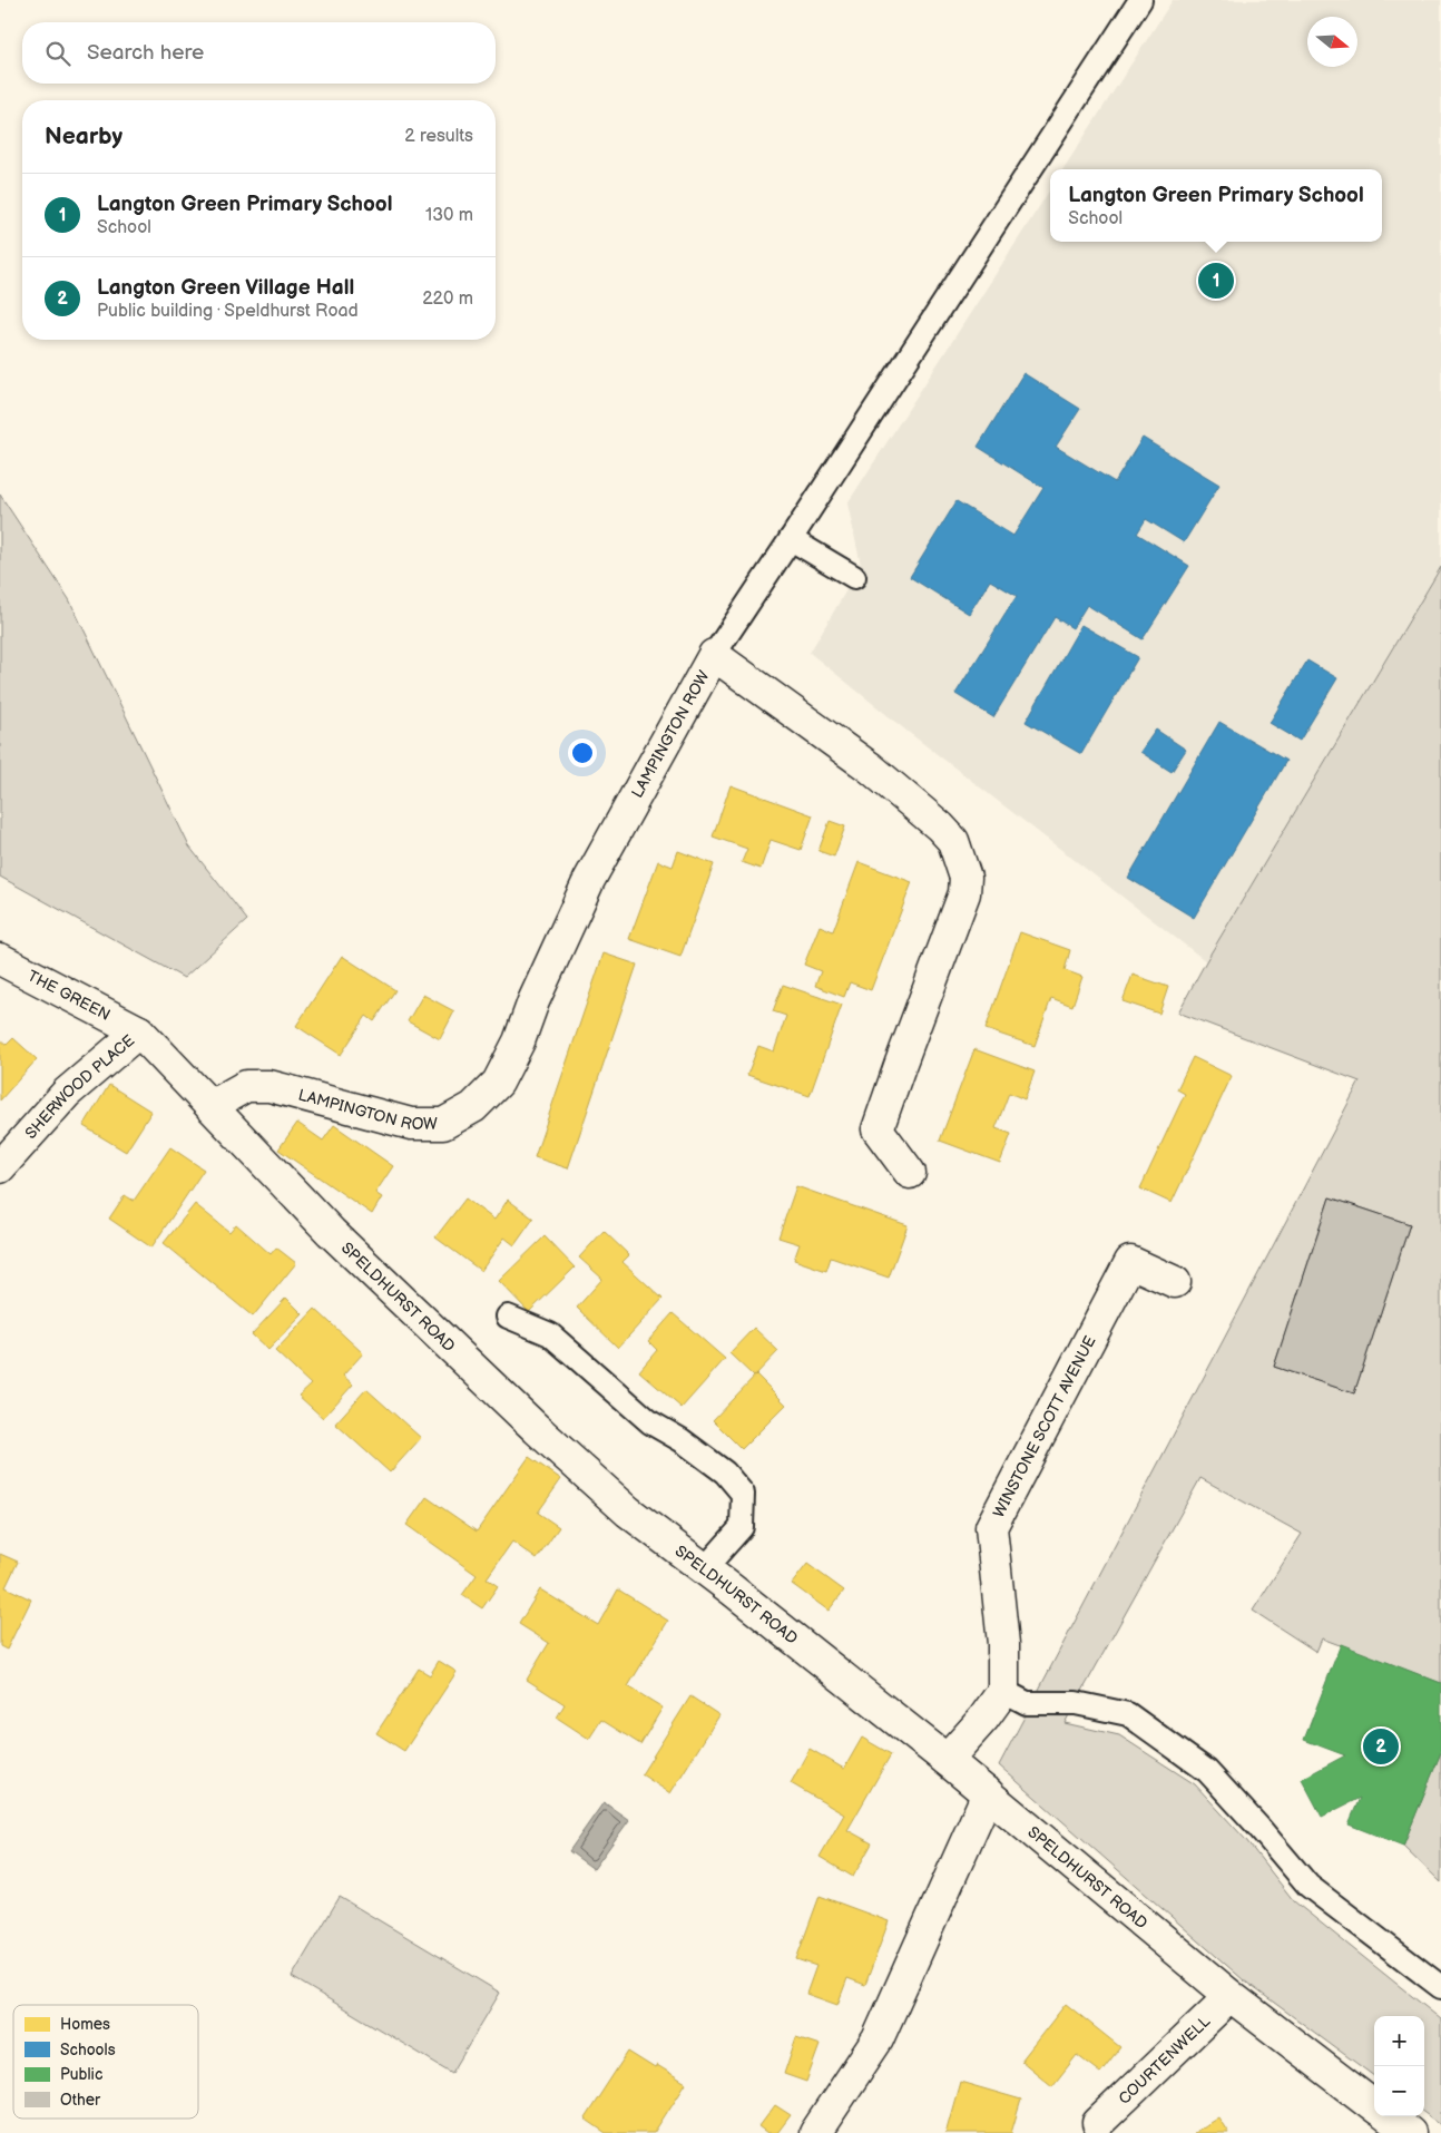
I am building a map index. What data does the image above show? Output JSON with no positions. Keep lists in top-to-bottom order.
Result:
{
  "streets": {
    "street": [
      "LAMPINGTON ROW",
      "THE GREEN",
      "SHERWOOD PLACE",
      "SPELDHURST ROAD",
      "WINSTONE SCOTT AVENUE",
      "COURTENWELL"
    ]
  },
  "crossings": [
    ["LAMPINGTON ROW", "SPELDHURST ROAD"],
    ["THE GREEN", "SHERWOOD PLACE"],
    ["THE GREEN", "SPELDHURST ROAD"],
    ["SHERWOOD PLACE", "SPELDHURST ROAD"],
    ["SPELDHURST ROAD", "COURTENWELL"]
  ],
  "legend": [
    "Homes",
    "Schools",
    "Public",
    "Other"
  ],
  "north": "right",
  "page": {
    "search": "Search here",
    "heading": ["Nearby", "2 results"],
    "popup": ["Langton Green Primary School", "School"],
    "list": [
      {
        "mark": "1",
        "name": "Langton Green Primary School",
        "note": "School",
        "value": "130 m"
      },
      {
        "mark": "2",
        "name": "Langton Green Village Hall",
        "note": "Public building · Speldhurst Road",
        "value": "220 m"
      }
    ],
    "pins": ["1", "2"],
    "map_buttons": ["+", "−"]
  }
}
